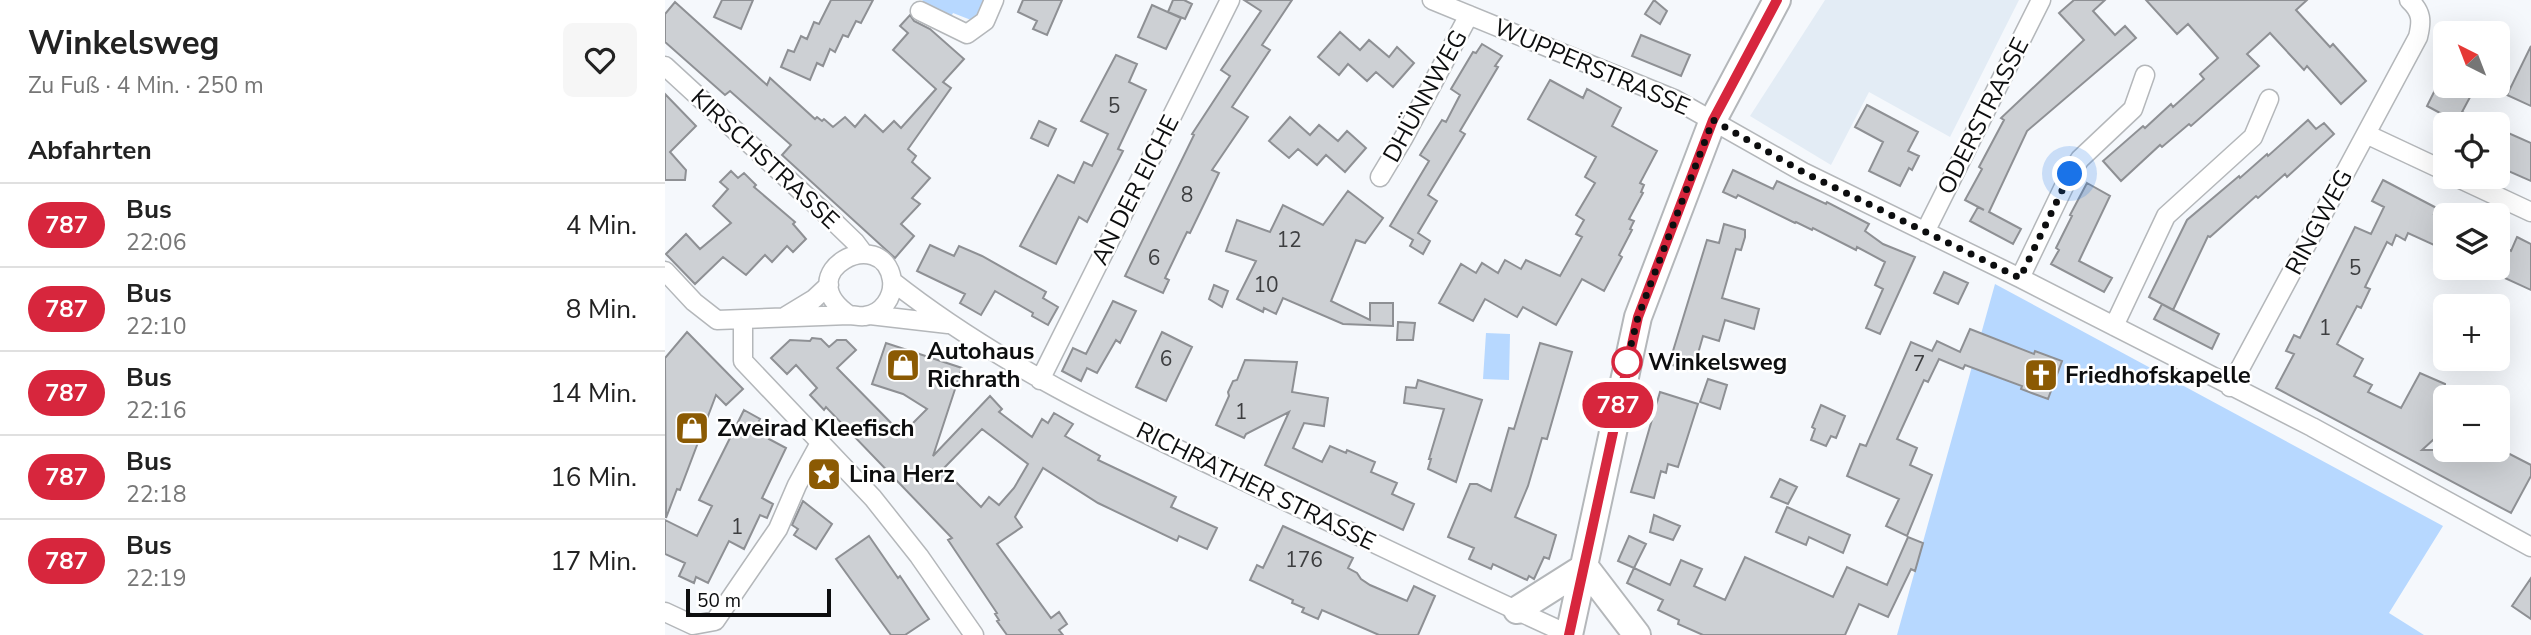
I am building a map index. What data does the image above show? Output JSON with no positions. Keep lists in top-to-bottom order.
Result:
{
  "streets": {
    "street": [
      "WUPPERSTRASSE",
      "DHÜNNWEG",
      "ODERSTRASSE",
      "KIRSCHSTRASSE",
      "AN DER EICHE",
      "RINGWEG",
      "RICHRATHER STRASSE"
    ]
  },
  "crossings": [
    ["WUPPERSTRASSE", "DHÜNNWEG"],
    ["WUPPERSTRASSE", "ODERSTRASSE"],
    ["WUPPERSTRASSE", "RINGWEG"],
    ["KIRSCHSTRASSE", "RICHRATHER STRASSE"],
    ["AN DER EICHE", "RICHRATHER STRASSE"]
  ],
  "places": {
    "other": ["Winkelsweg"],
    "shop": ["Autohaus Richrath", "Zweirad Kleefisch"],
    "church": ["Friedhofskapelle"],
    "place": ["Lina Herz"]
  },
  "lines": ["bus line 787"],
  "house_numbers": [
    "5",
    "8",
    "12",
    "6",
    "5",
    "10",
    "1",
    "6",
    "7",
    "1",
    "1",
    "176"
  ],
  "scale_bar": "50 m",
  "north": "top left",
  "page": {
    "heading": [
      ["Winkelsweg", "Zu Fuß · 4 Min. · 250 m"],
      "Abfahrten"
    ],
    "on_map": "787",
    "map_buttons": ["+", "−"],
    "list": [
      {
        "mark": "787",
        "name": "Bus",
        "note": "22:06",
        "value": "4 Min."
      },
      {
        "mark": "787",
        "name": "Bus",
        "note": "22:10",
        "value": "8 Min."
      },
      {
        "mark": "787",
        "name": "Bus",
        "note": "22:16",
        "value": "14 Min."
      },
      {
        "mark": "787",
        "name": "Bus",
        "note": "22:18",
        "value": "16 Min."
      },
      {
        "mark": "787",
        "name": "Bus",
        "note": "22:19",
        "value": "17 Min."
      }
    ],
    "scale": "50 m"
  }
}
